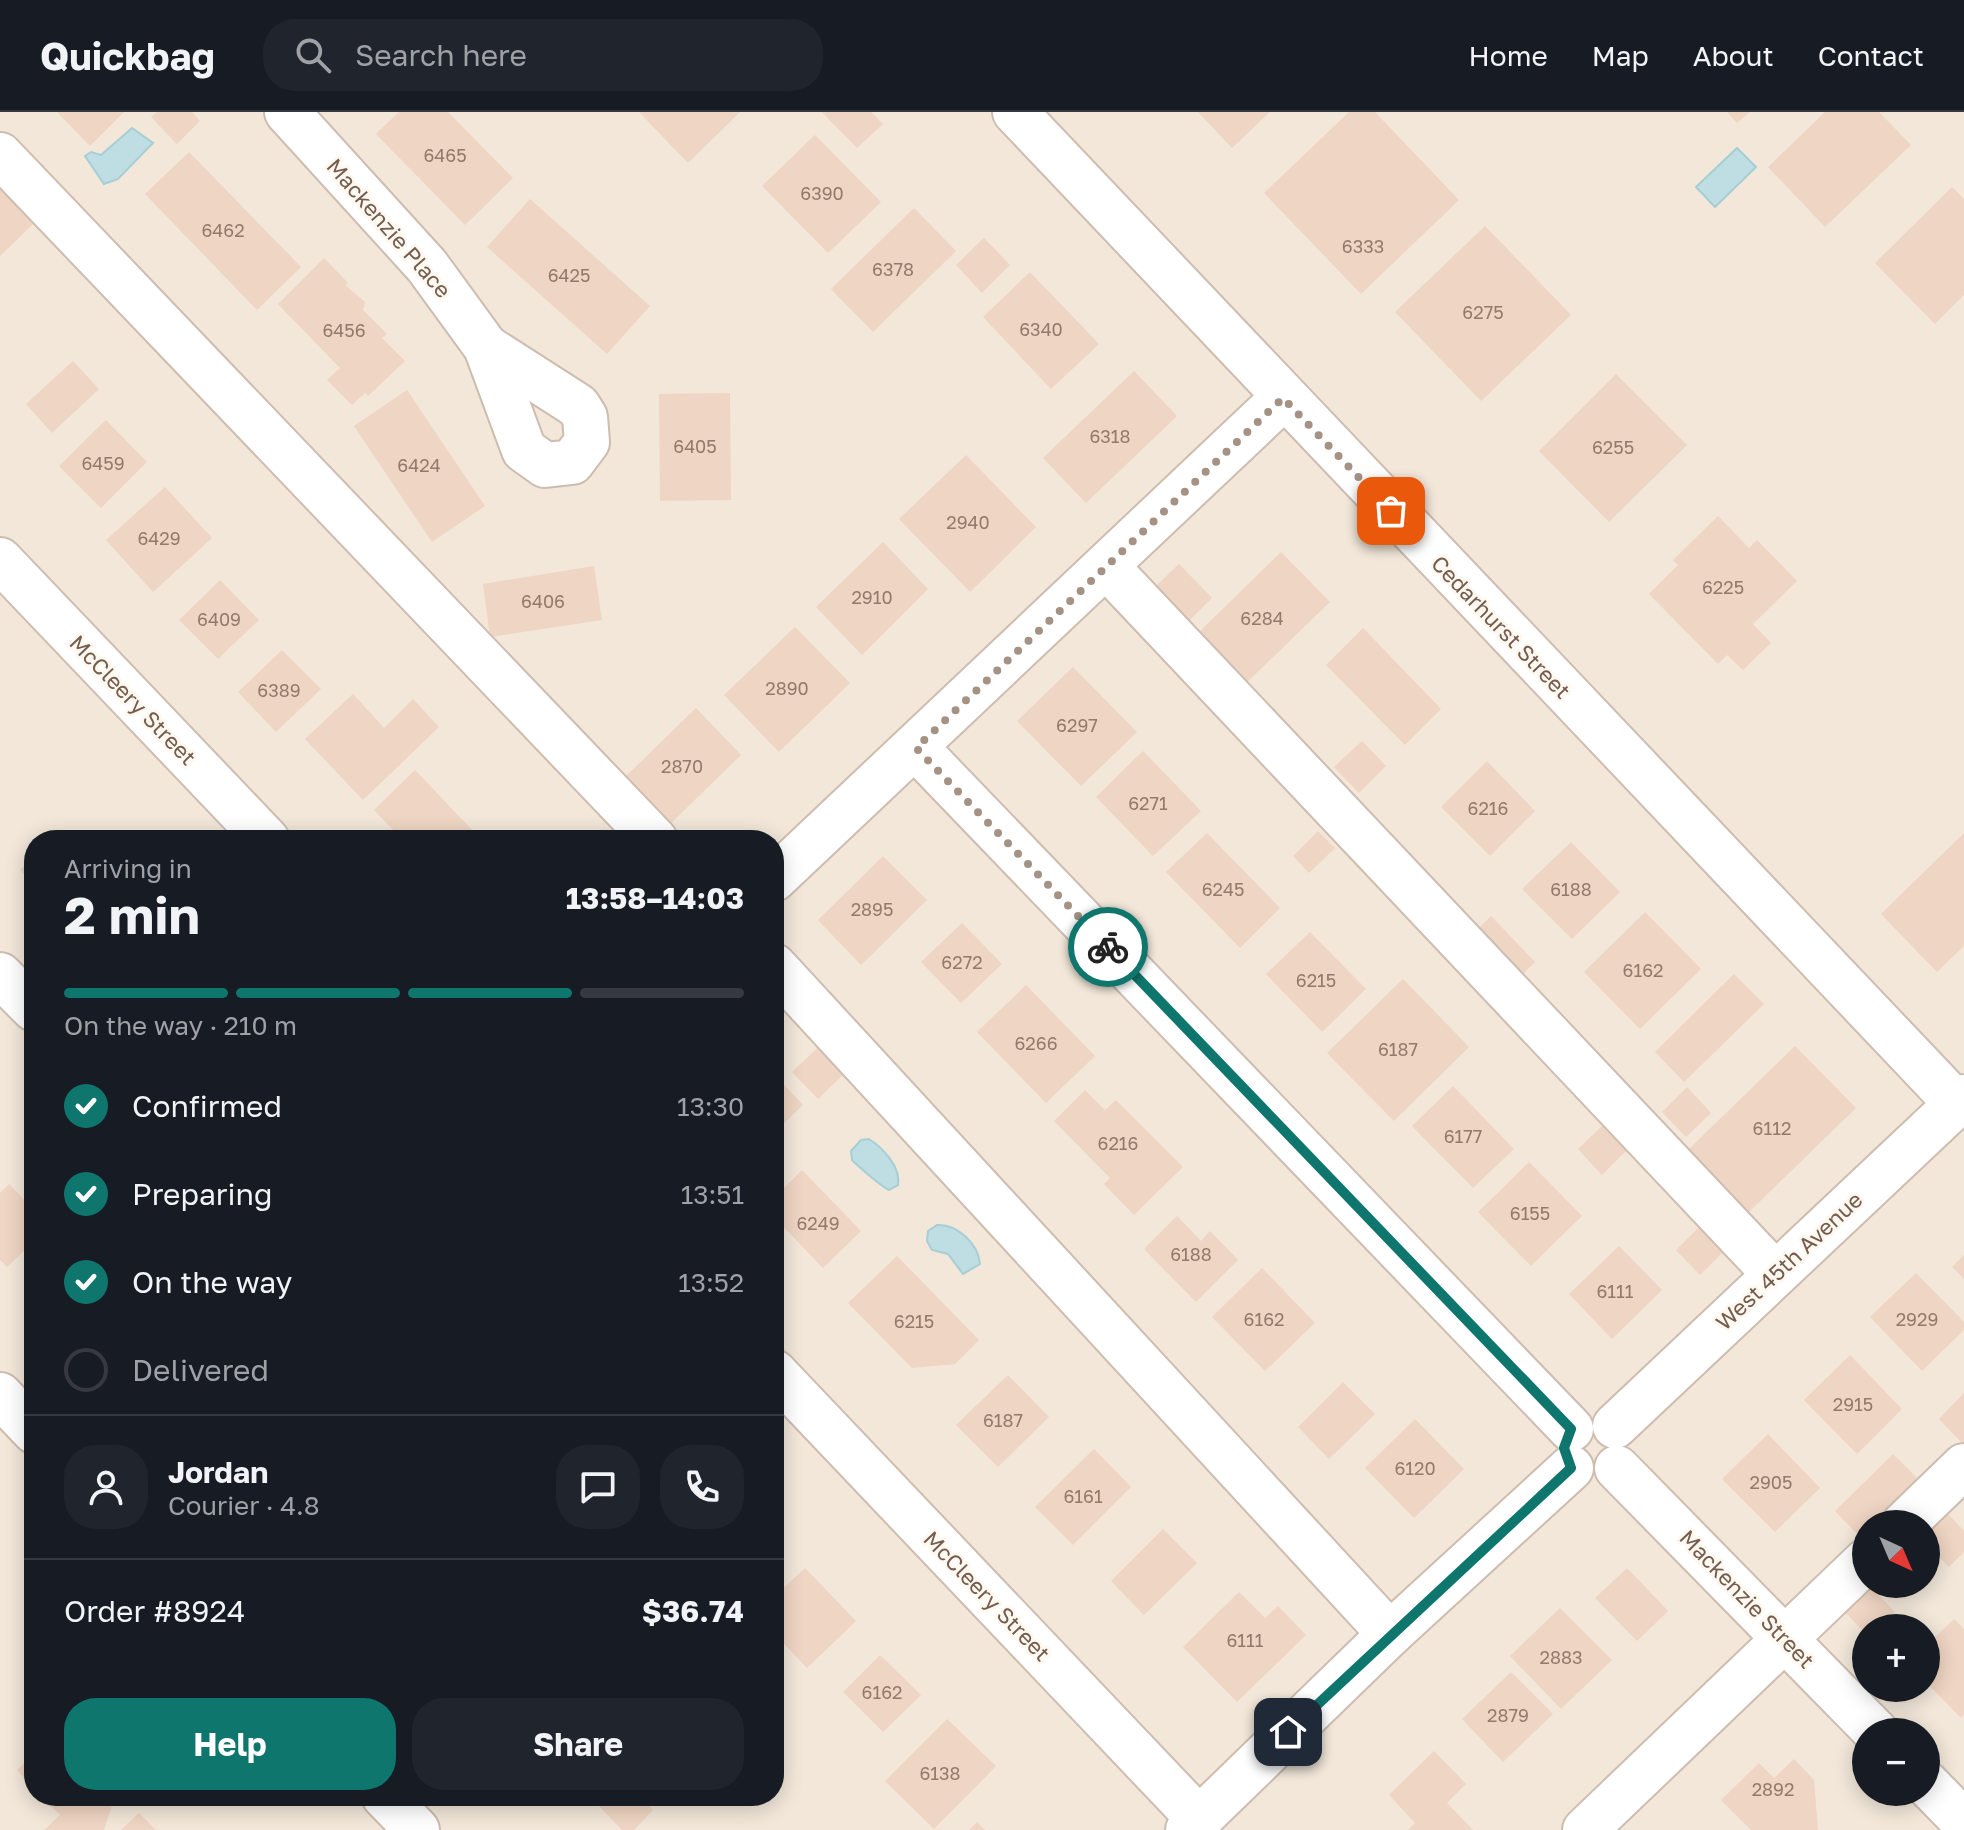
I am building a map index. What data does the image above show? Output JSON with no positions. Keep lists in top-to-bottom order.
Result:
{
  "streets": {
    "street": [
      "Mackenzie Place",
      "Cedarhurst Street",
      "McCleery Street",
      "West 45th Avenue",
      "Mackenzie Street"
    ]
  },
  "crossings": [
    ["Cedarhurst Street", "West 45th Avenue"],
    ["West 45th Avenue", "Mackenzie Street"]
  ],
  "house_numbers": [
    "6465",
    "6390",
    "6462",
    "6333",
    "6378",
    "6425",
    "6275",
    "6340",
    "6456",
    "6318",
    "6405",
    "6255",
    "6459",
    "6424",
    "2940",
    "6429",
    "6225",
    "2910",
    "6406",
    "6284",
    "6409",
    "2890",
    "6389",
    "6297",
    "2870",
    "6271",
    "6216",
    "6245",
    "6188",
    "2895",
    "6272",
    "6162",
    "6215",
    "6266",
    "6187",
    "6112",
    "6177",
    "6216",
    "6155",
    "6249",
    "6188",
    "6111",
    "6162",
    "2929",
    "6215",
    "2915",
    "6187",
    "6120",
    "2905",
    "6161",
    "6111",
    "2883",
    "6162",
    "2879",
    "6138",
    "2892"
  ],
  "north": "bottom right",
  "page": {
    "header": "Quickbag",
    "search": "Search here",
    "nav": [
      "Home",
      "Map",
      "About",
      "Contact"
    ],
    "heading": ["2 min", "Arriving in", "13:58–14:03"],
    "panel": [
      "Jordan",
      "Courier · 4.8",
      "Order #8924",
      "$36.74"
    ],
    "bar": "On the way · 210 m",
    "list": [
      ["Confirmed", "13:30"],
      ["Preparing", "13:51"],
      ["On the way", "13:52"],
      "Delivered"
    ],
    "map_buttons": ["+", "−"],
    "buttons": ["Help", "Share"]
  }
}
